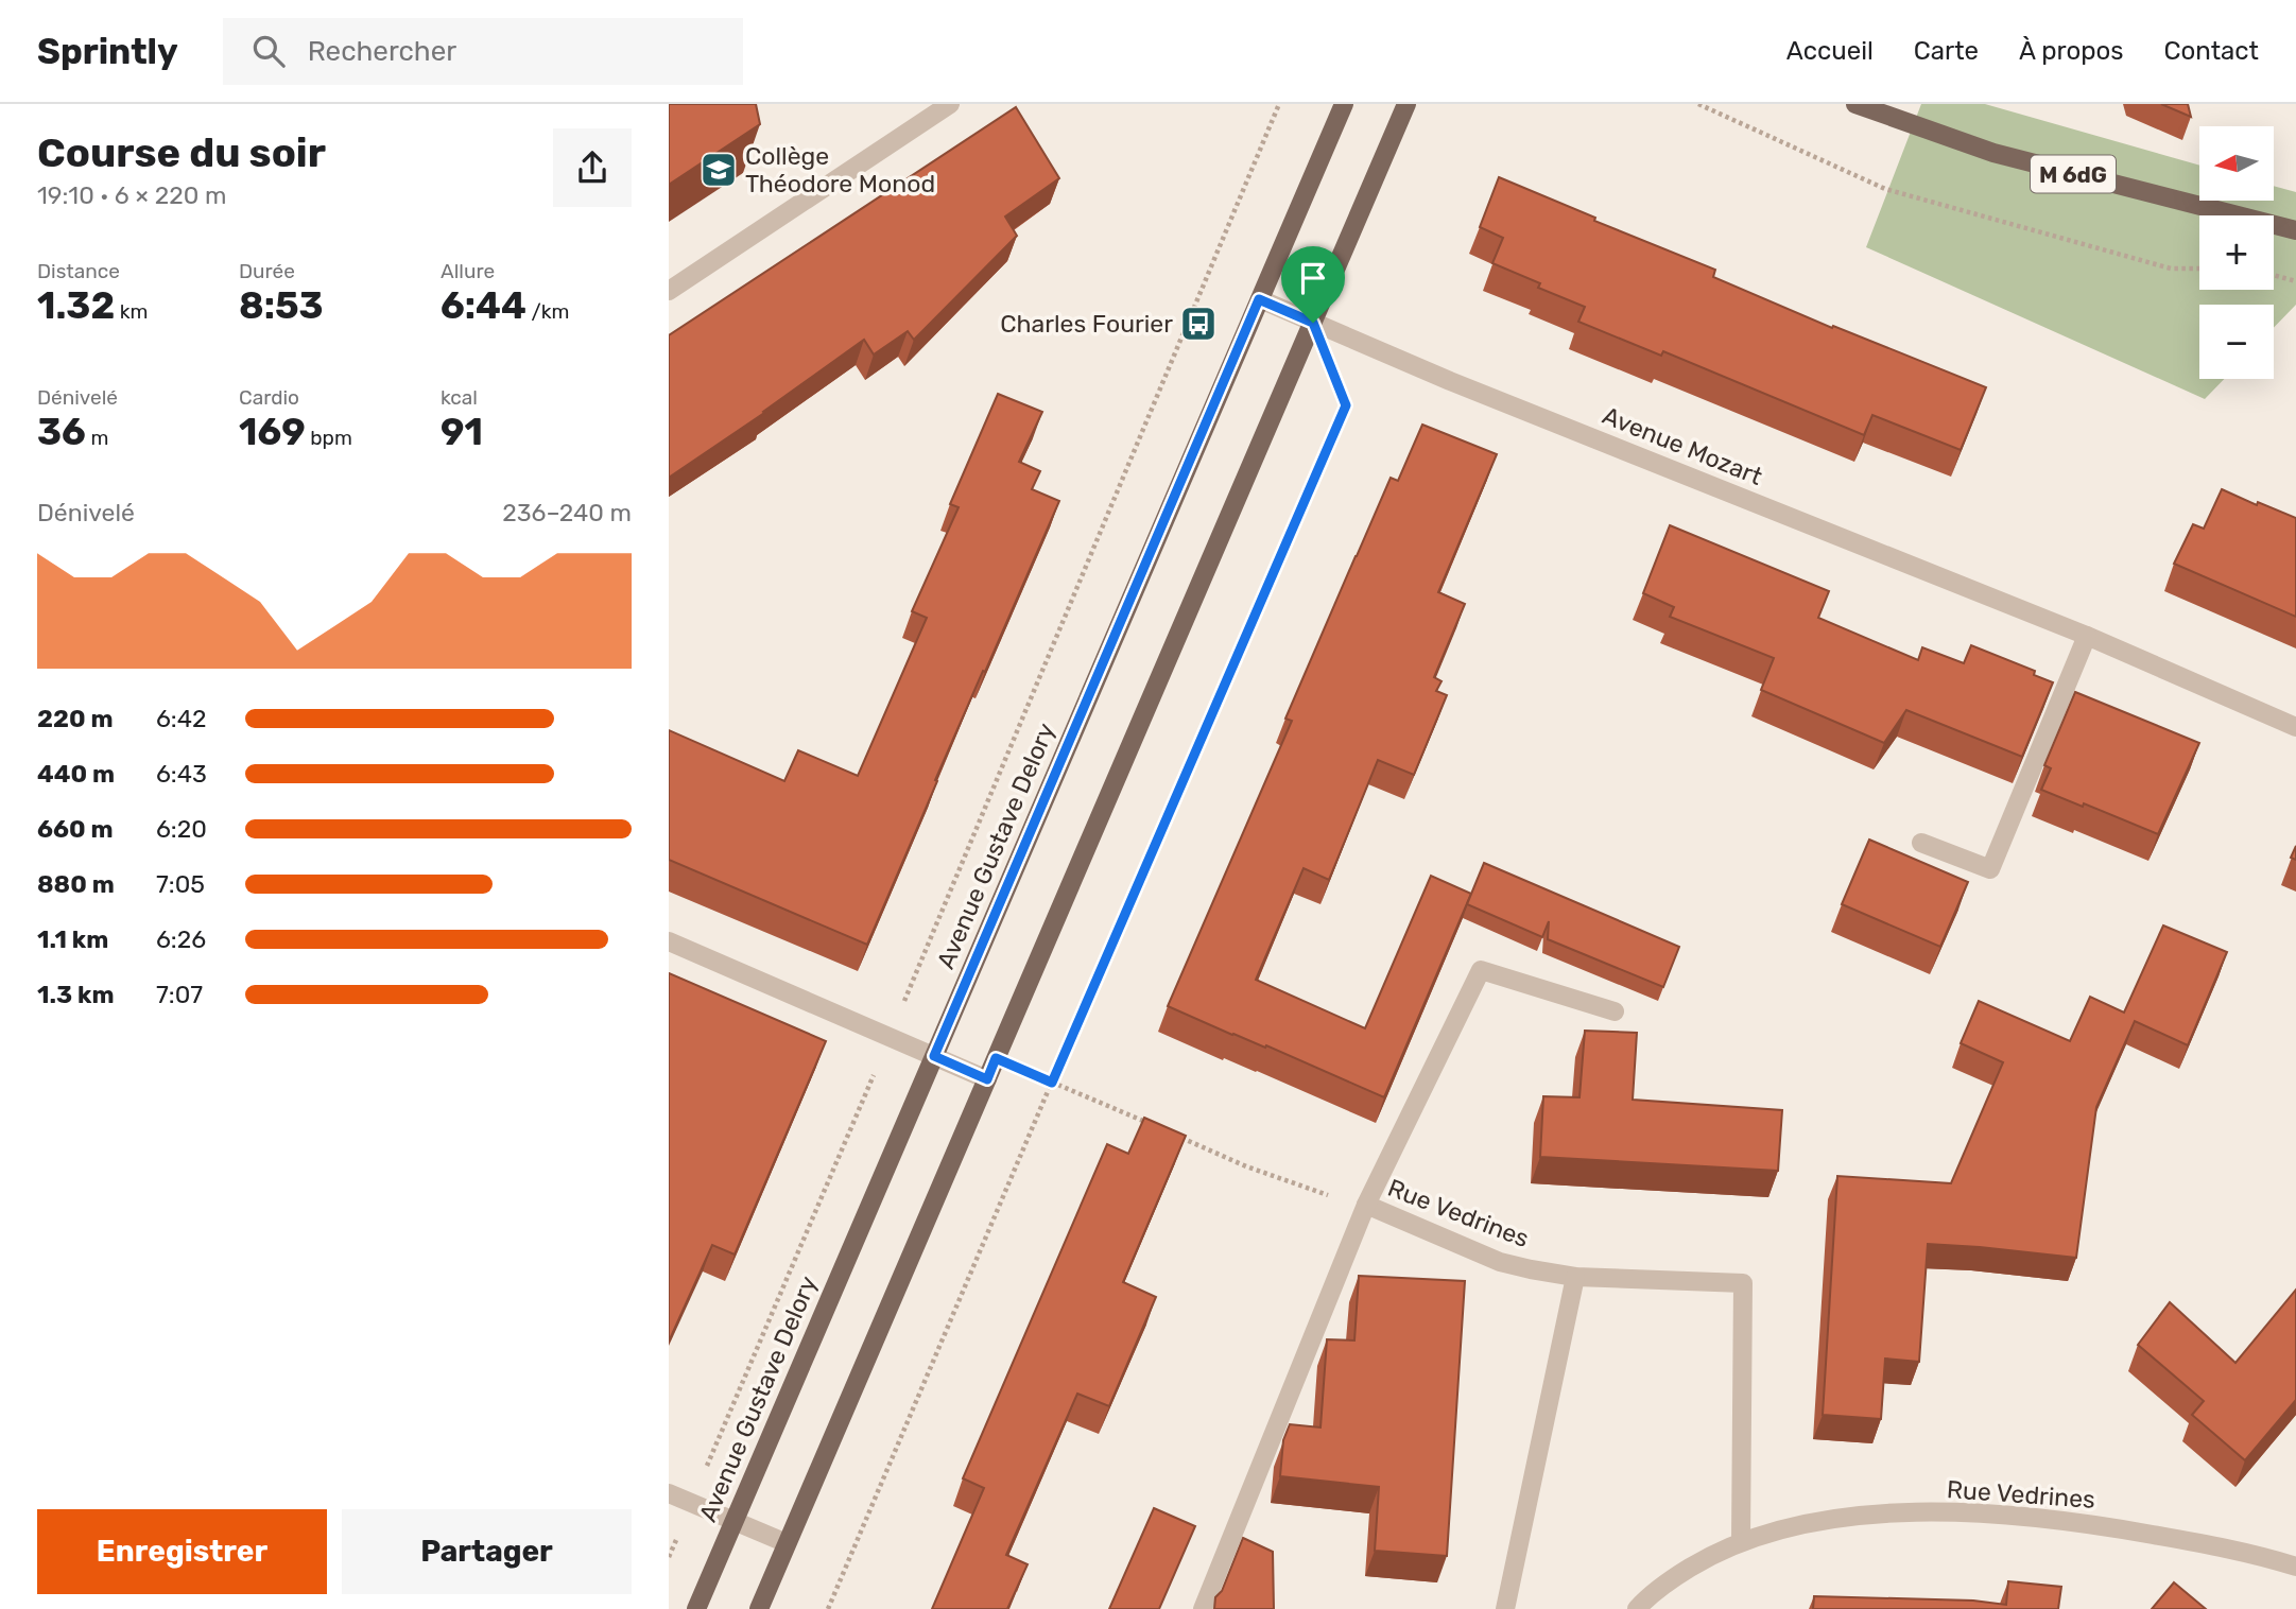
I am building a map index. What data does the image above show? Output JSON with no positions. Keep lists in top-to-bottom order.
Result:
{
  "streets": {
    "main road": ["M 6dG", "Avenue Gustave Delory"],
    "street": ["Avenue Mozart", "Rue Vedrines"]
  },
  "crossings": [
    ["Avenue Mozart", "Avenue Gustave Delory"]
  ],
  "places": {
    "school or university": ["Collège Théodore Monod"],
    "bus stop": ["Charles Fourier"]
  },
  "north": "left",
  "page": {
    "header": "Sprintly",
    "search": "Rechercher",
    "nav": [
      "Accueil",
      "Carte",
      "À propos",
      "Contact"
    ],
    "heading": ["Course du soir", "19:10 · 6 × 220 m"],
    "map_buttons": ["+", "−"],
    "stats": [
      ["Distance", "1.32 km"],
      ["Durée", "8:53"],
      ["Allure", "6:44 /km"],
      ["Dénivelé", "36 m"],
      ["Cardio", "169 bpm"],
      ["kcal", "91"]
    ],
    "chart": ["Dénivelé", "236–240 m"],
    "list": [
      {
        "name": "220 m",
        "note": "6:42"
      },
      {
        "name": "440 m",
        "note": "6:43"
      },
      {
        "name": "660 m",
        "note": "6:20"
      },
      {
        "name": "880 m",
        "note": "7:05"
      },
      {
        "name": "1.1 km",
        "note": "6:26"
      },
      {
        "name": "1.3 km",
        "note": "7:07"
      }
    ],
    "buttons": ["Enregistrer", "Partager"]
  }
}
